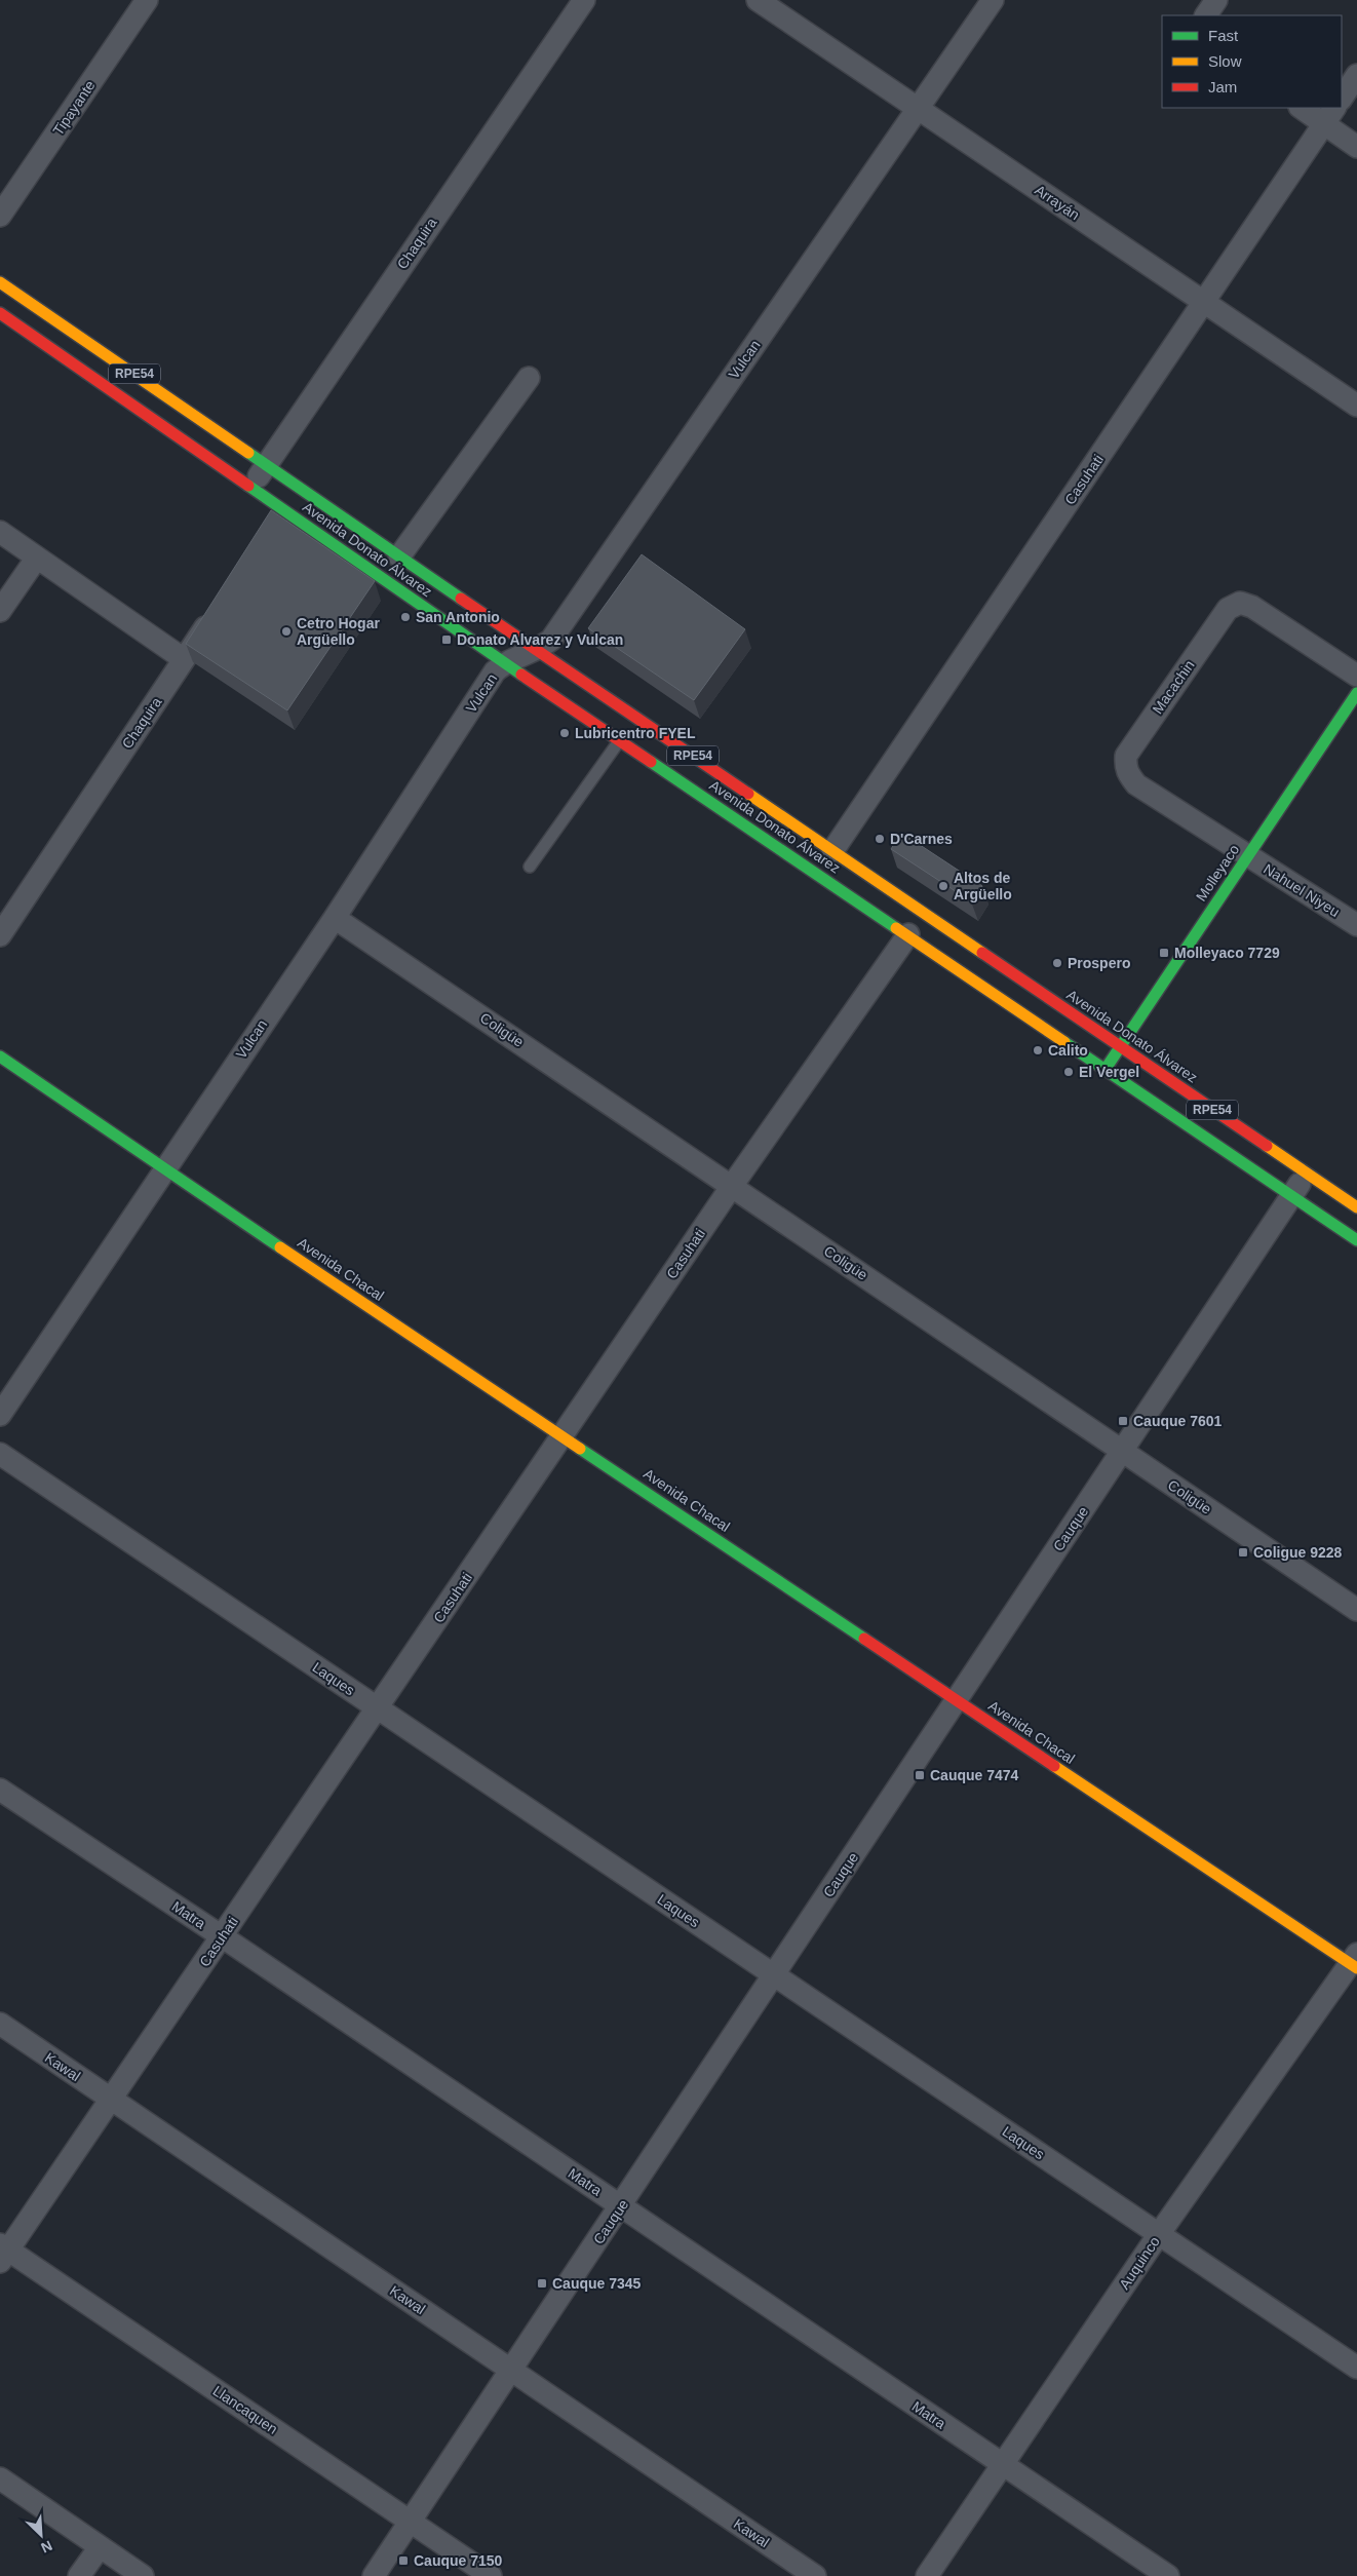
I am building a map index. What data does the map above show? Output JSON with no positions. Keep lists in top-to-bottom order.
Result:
{
  "streets": {
    "main road": [
      "RPE54",
      "Avenida Donato Álvarez",
      "Molleyaco",
      "Avenida Chacal"
    ],
    "street": [
      "Tipayante",
      "Arrayán",
      "Chaquira",
      "Vulcan",
      "Casuhati",
      "Macachin",
      "Nahuel Niyeu",
      "Coligüe",
      "Cauque",
      "Laques",
      "Matra",
      "Kawal",
      "Auquinco",
      "Llancaquen"
    ]
  },
  "crossings": [
    ["Arrayán", "Vulcan"],
    ["Arrayán", "Casuhati"],
    ["Chaquira", "Avenida Donato Álvarez"],
    ["Vulcan", "Avenida Donato Álvarez"],
    ["Vulcan", "Coligüe"],
    ["Vulcan", "Avenida Chacal"],
    ["Casuhati", "Avenida Donato Álvarez"],
    ["Casuhati", "Coligüe"],
    ["Casuhati", "Avenida Chacal"],
    ["Casuhati", "Laques"],
    ["Casuhati", "Matra"],
    ["Casuhati", "Kawal"],
    ["Casuhati", "Llancaquen"],
    ["Avenida Donato Álvarez", "Molleyaco"],
    ["Avenida Donato Álvarez", "Cauque"],
    ["Macachin", "Molleyaco"],
    ["Macachin", "Nahuel Niyeu"],
    ["Molleyaco", "Nahuel Niyeu"],
    ["Coligüe", "Cauque"],
    ["Avenida Chacal", "Cauque"],
    ["Avenida Chacal", "Auquinco"],
    ["Cauque", "Laques"],
    ["Cauque", "Matra"],
    ["Cauque", "Kawal"],
    ["Cauque", "Llancaquen"],
    ["Laques", "Auquinco"],
    ["Matra", "Auquinco"]
  ],
  "places": {
    "other": [
      "San Antonio",
      "Cetro Hogar Argüello",
      "Lubricentro FYEL",
      "D'Carnes",
      "Altos de Argüello",
      "Prospero",
      "Calito",
      "El Vergel"
    ],
    "transit": [
      "Donato Alvarez y Vulcan",
      "Molleyaco 7729",
      "Cauque 7601",
      "Coligue 9228",
      "Cauque 7474",
      "Cauque 7345",
      "Cauque 7150"
    ]
  },
  "legend": ["Fast", "Slow", "Jam"],
  "north": "bottom right"
}
